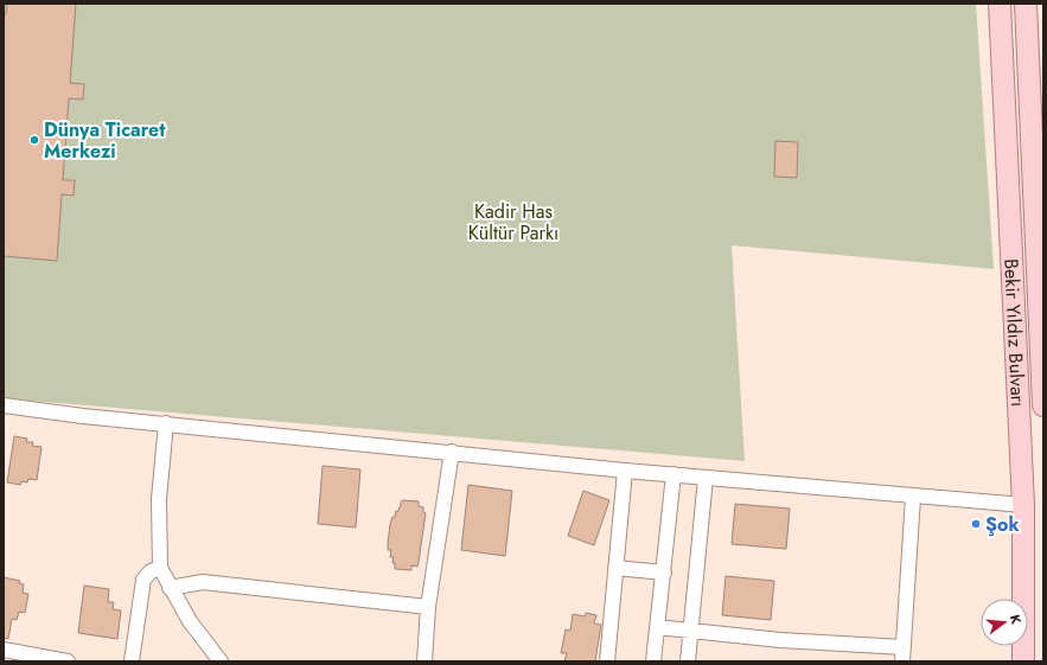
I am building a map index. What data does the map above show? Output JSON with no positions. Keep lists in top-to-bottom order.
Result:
{
  "streets": {
    "main road": ["Bekir Yıldız Bulvarı"]
  },
  "parks": ["Kadir Has Kültür Parkı"],
  "places": ["Dünya Ticaret Merkezi", "Şok"],
  "north": "right"
}
